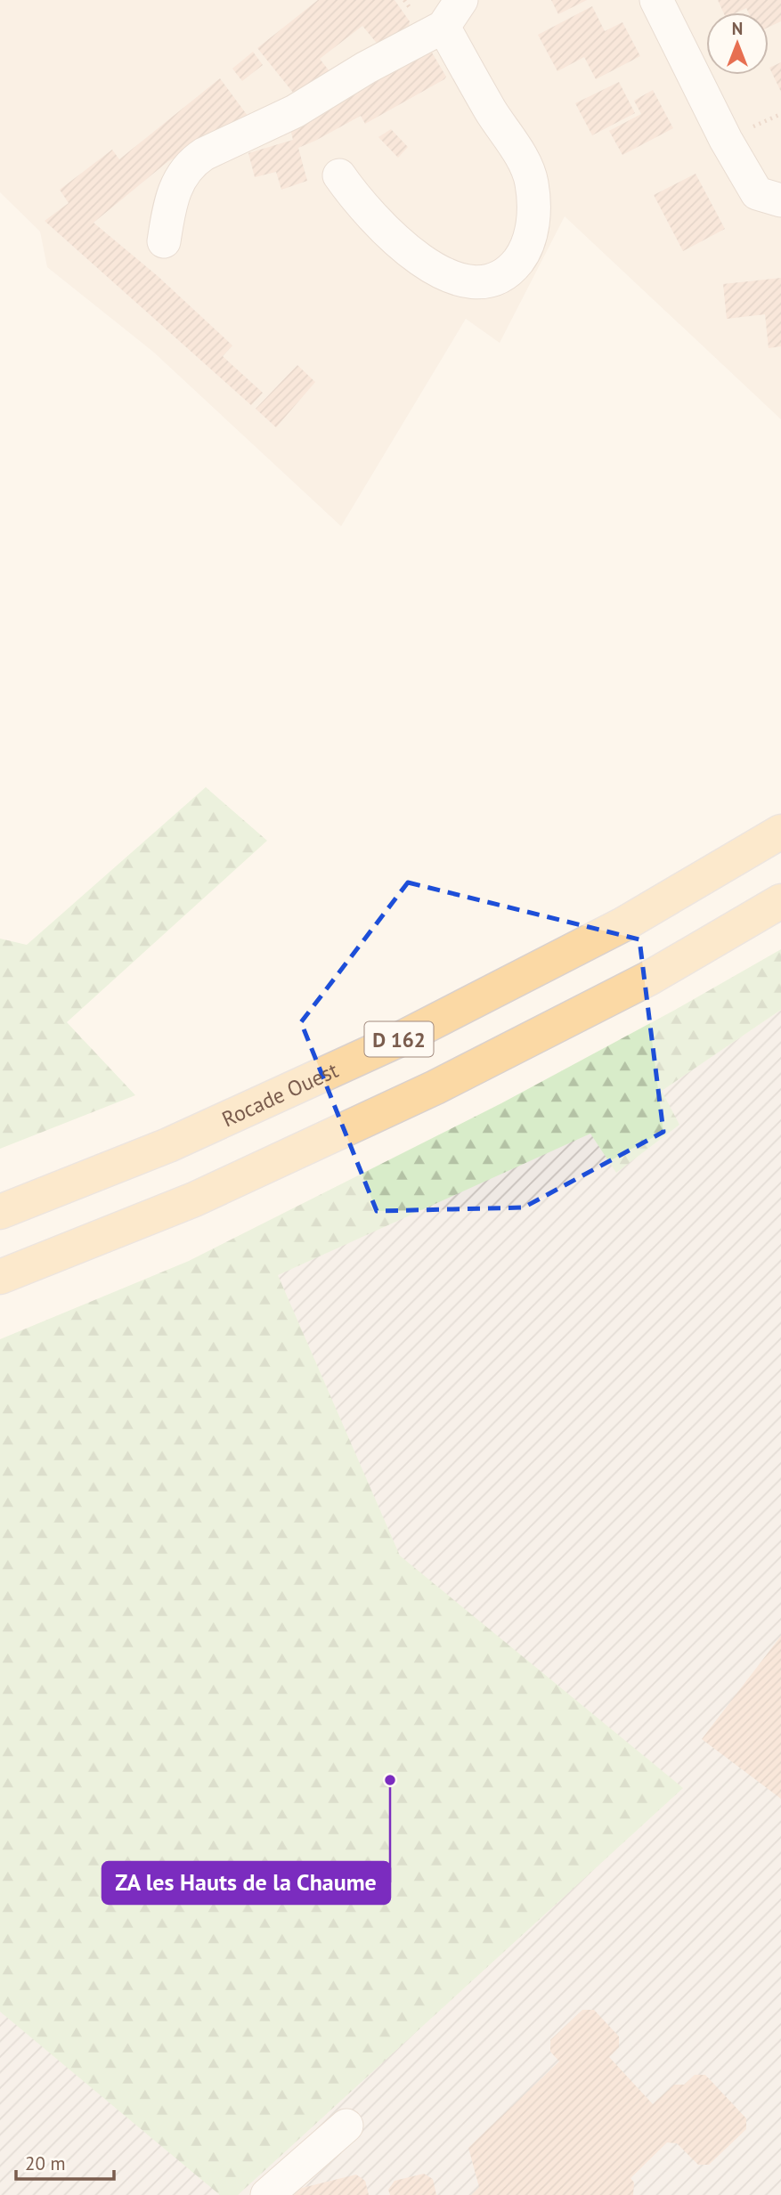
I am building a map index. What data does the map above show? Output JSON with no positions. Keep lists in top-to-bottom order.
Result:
{
  "streets": {
    "main road": ["D 162", "Rocade Ouest"]
  },
  "places": ["ZA les Hauts de la Chaume"],
  "scale_bar": "20 m",
  "north": "top"
}
